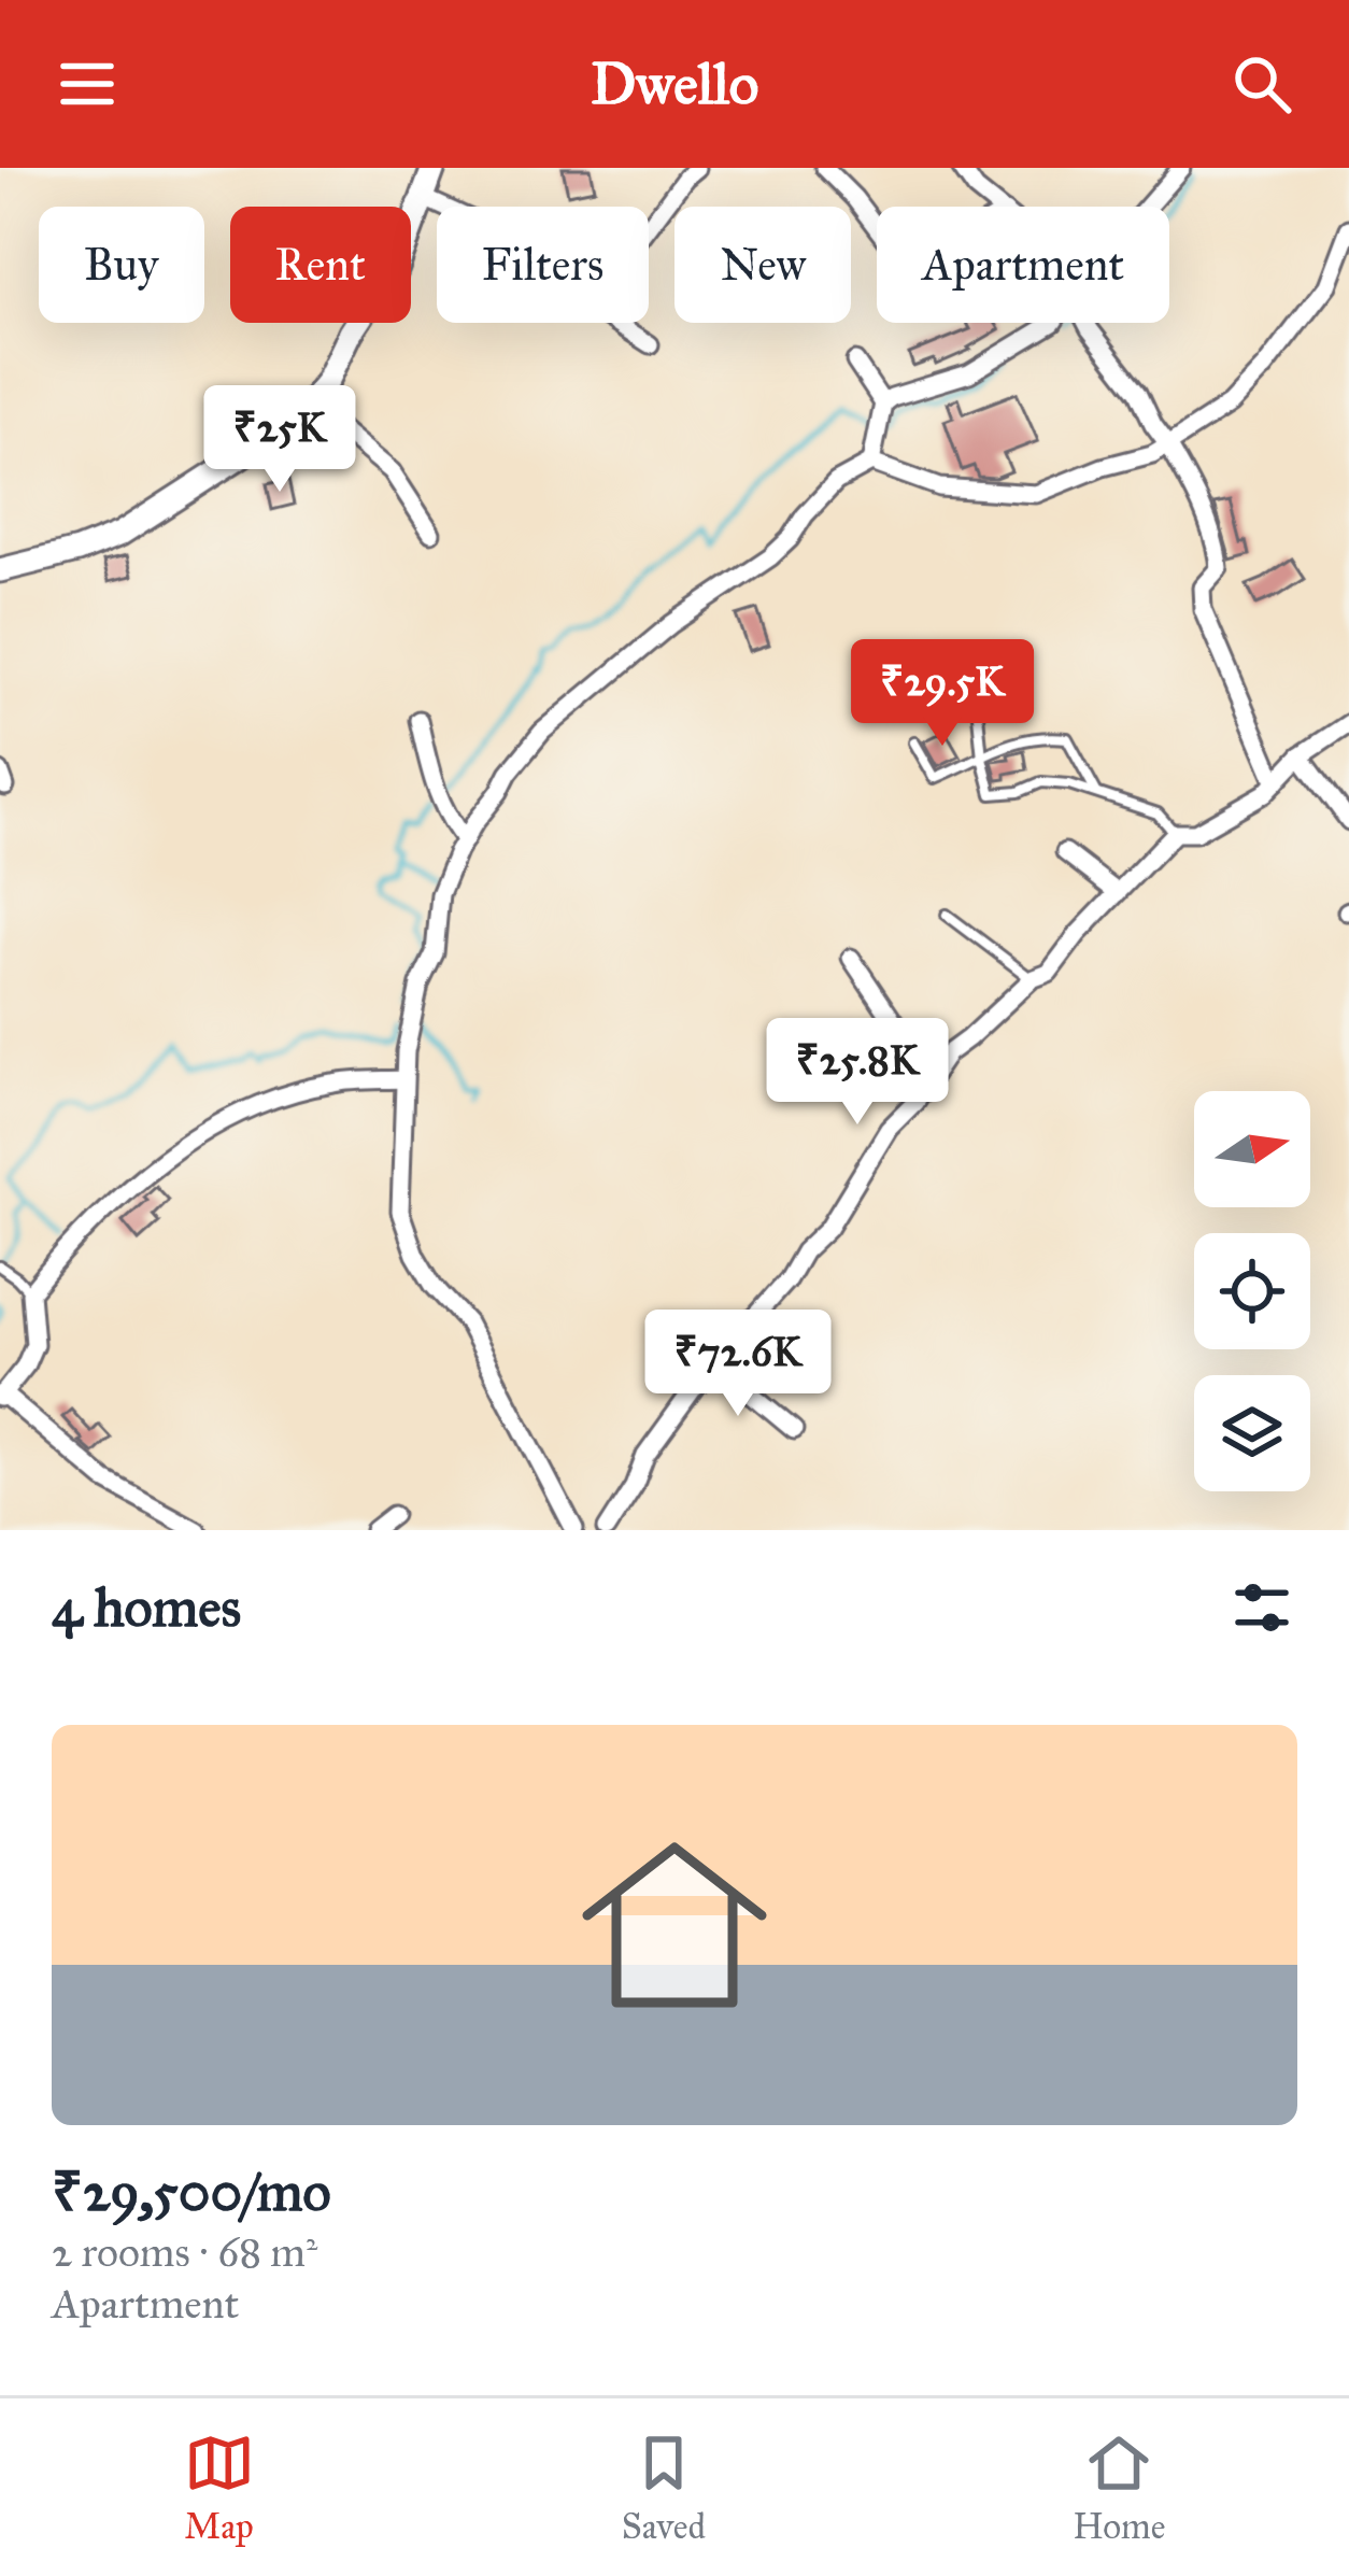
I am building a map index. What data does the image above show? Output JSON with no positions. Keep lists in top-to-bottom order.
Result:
{
  "north": "right",
  "page": {
    "header": "Dwello",
    "chip": [
      "Buy",
      "Rent",
      "Filters",
      "New",
      "Apartment"
    ],
    "price": [
      "₹25K",
      "₹29.5K",
      "₹25.8K",
      "₹72.6K"
    ],
    "heading": "4 homes",
    "list": [
      {
        "name": "₹29,500/mo",
        "note": "2 rooms · 68 m² · Apartment"
      }
    ],
    "tabs": ["Map", "Saved", "Home"]
  }
}
